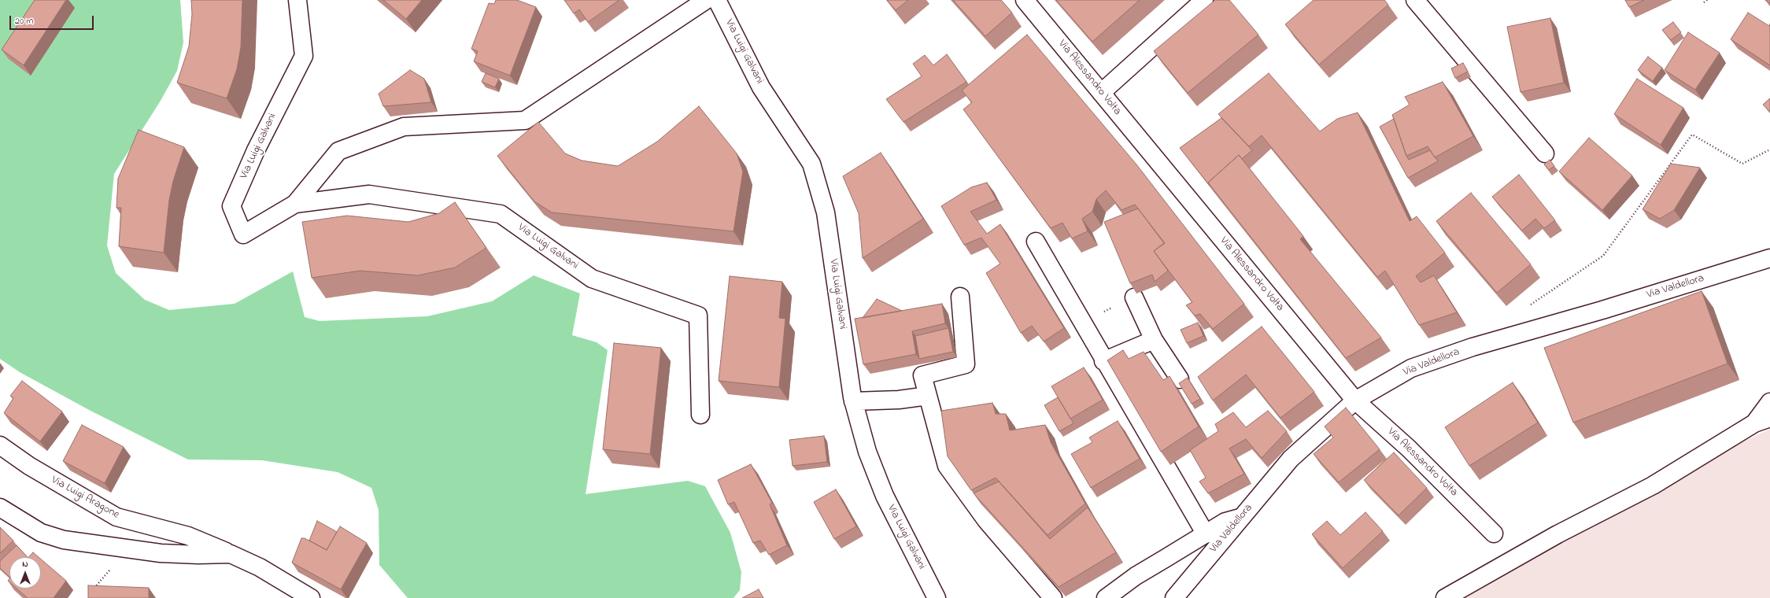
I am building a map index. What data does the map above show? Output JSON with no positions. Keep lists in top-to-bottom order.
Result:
{
  "streets": {
    "street": [
      "Via Luigi Galvani",
      "Via Alessandro Volta",
      "Via Valdellora",
      "Via Luigi Aragone"
    ]
  },
  "crossings": [
    ["Via Alessandro Volta", "Via Valdellora"]
  ],
  "scale_bar": "20 m",
  "north": "top"
}
